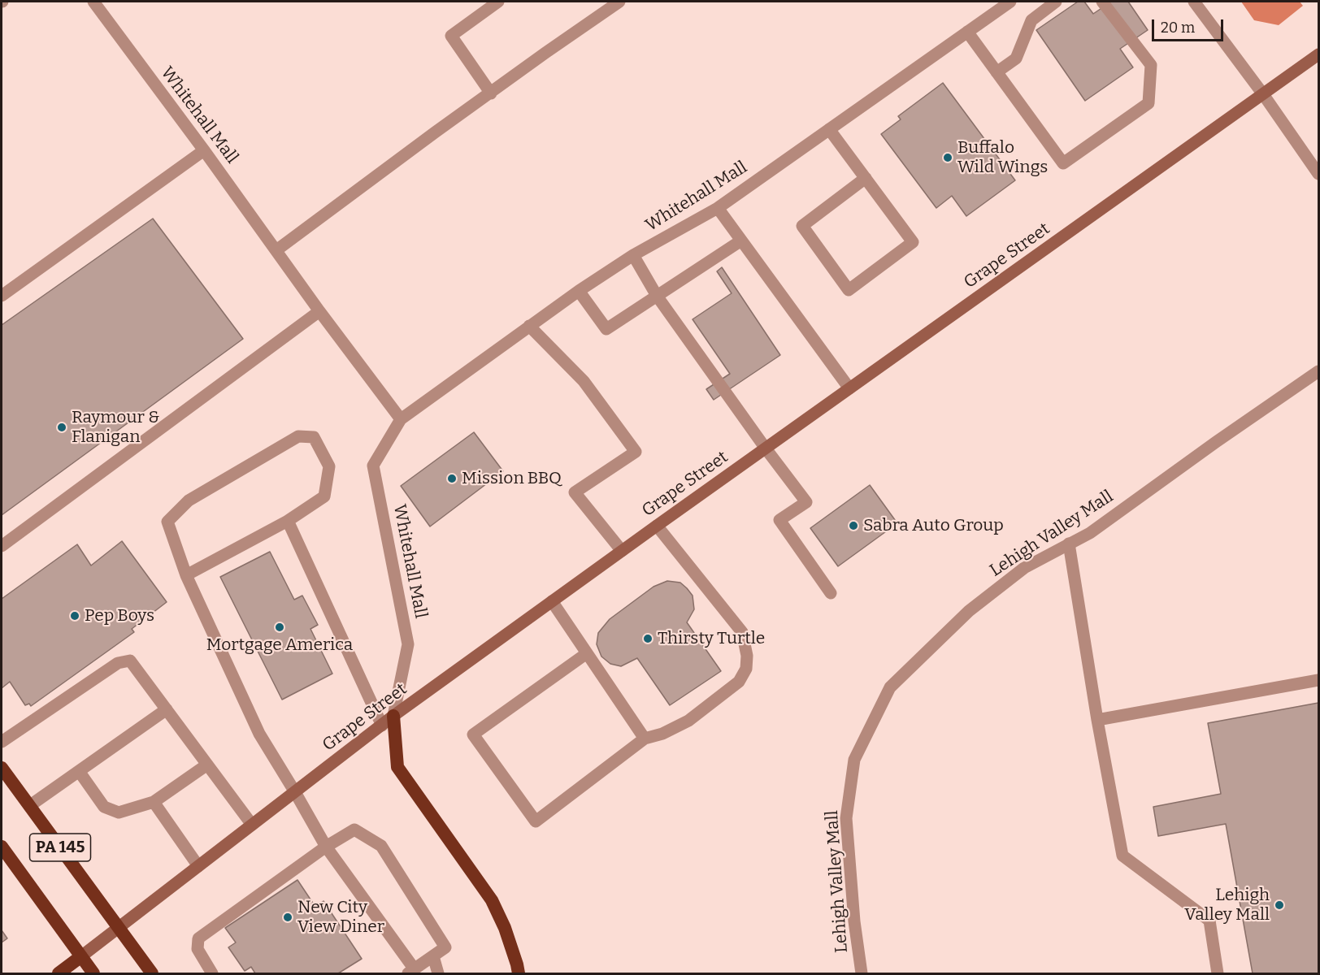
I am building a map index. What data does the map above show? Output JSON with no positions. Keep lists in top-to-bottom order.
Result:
{
  "streets": {
    "highway": ["PA 145"],
    "main road": ["Grape Street"],
    "street": ["Whitehall Mall", "Lehigh Valley Mall"]
  },
  "crossings": [
    ["Whitehall Mall", "Grape Street"],
    ["Grape Street", "PA 145"]
  ],
  "places": [
    "Buffalo Wild Wings",
    "Raymour & Flanigan",
    "Mission BBQ",
    "Sabra Auto Group",
    "Pep Boys",
    "Mortgage America",
    "Thirsty Turtle",
    "Lehigh Valley Mall",
    "New City View Diner"
  ],
  "scale_bar": "20 m"
}
